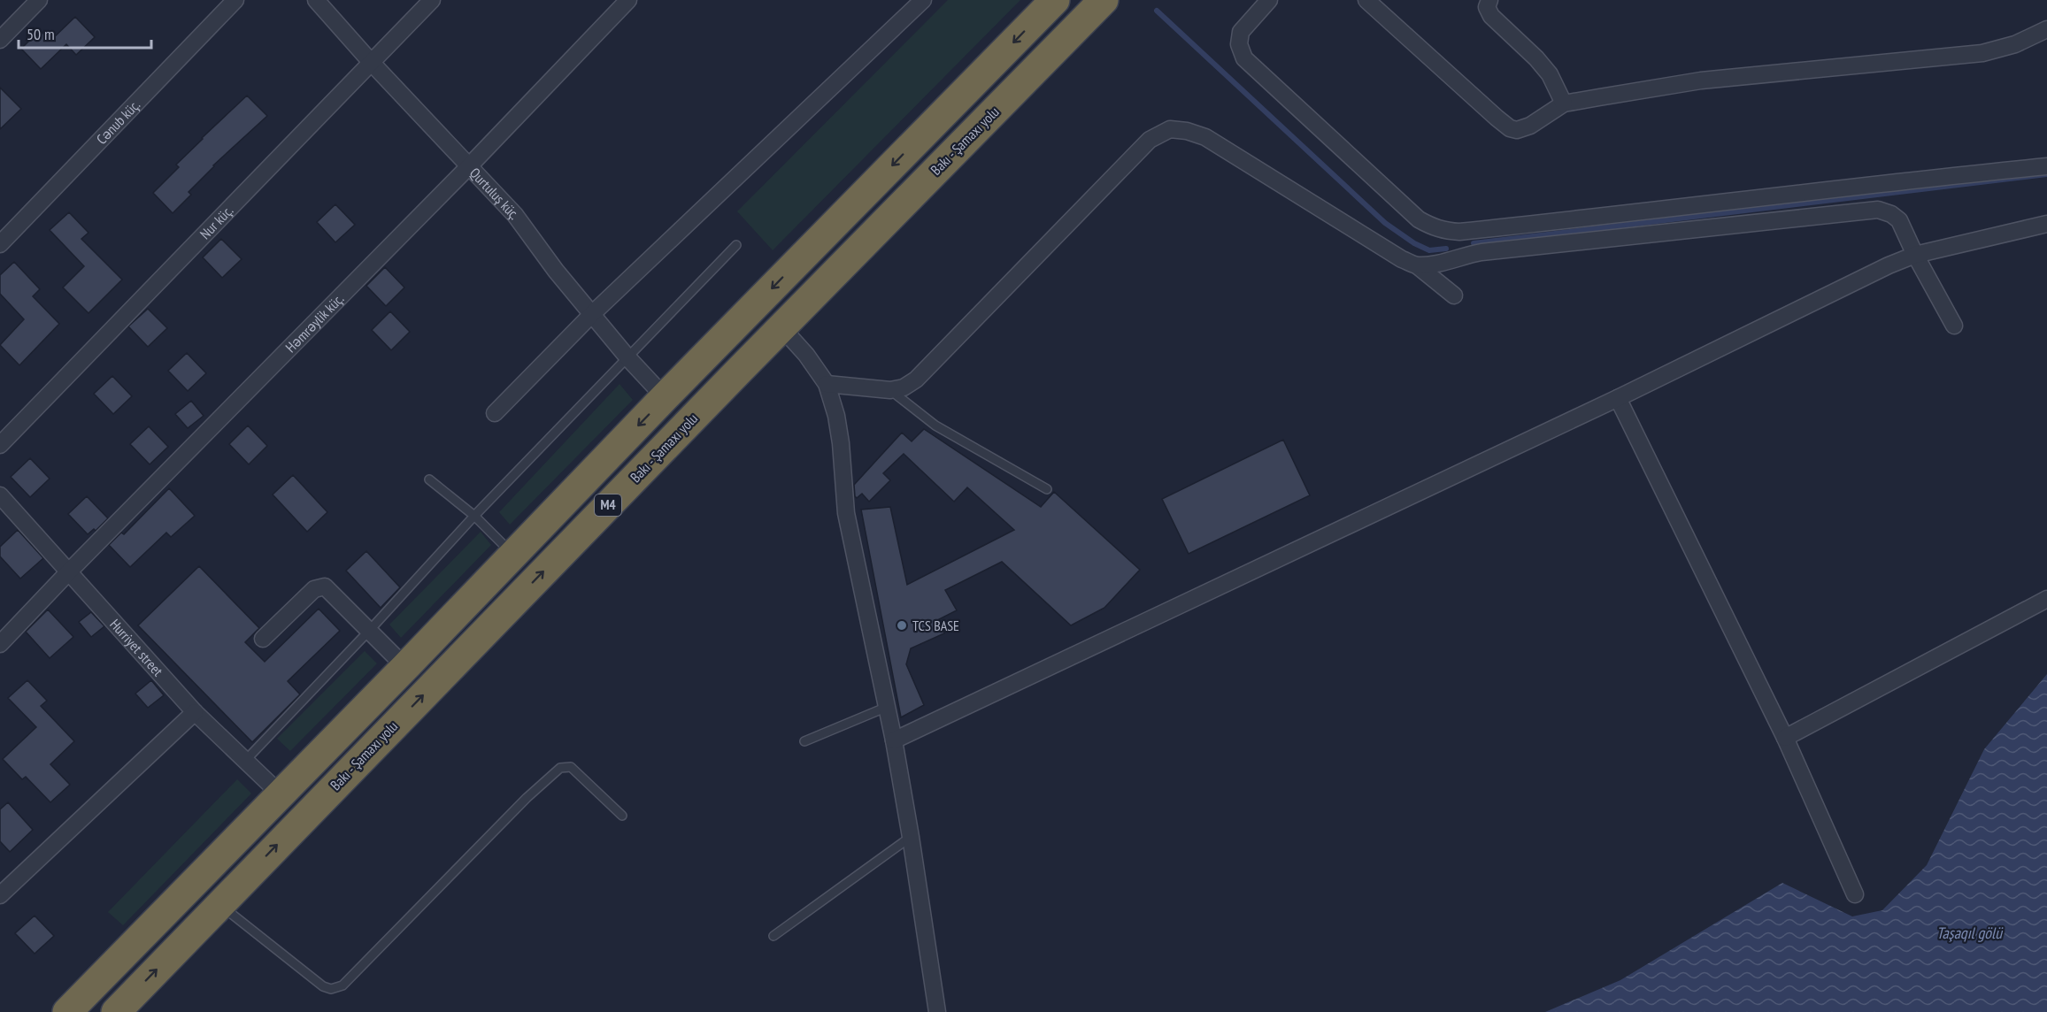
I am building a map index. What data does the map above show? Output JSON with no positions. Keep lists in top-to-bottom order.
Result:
{
  "streets": {
    "highway": ["Bakı - Şamaxı yolu", "M4"],
    "street": [
      "Cənub küç.",
      "Qurtuluş küç.",
      "Nur küç.",
      "Həmrəylik küç.",
      "Hurriyet street"
    ]
  },
  "crossings": [
    ["Qurtuluş küç.", "Nur küç."],
    ["Qurtuluş küç.", "Həmrəylik küç."],
    ["Qurtuluş küç.", "M4"],
    ["Həmrəylik küç.", "Hurriyet street"],
    ["M4", "Hurriyet street"]
  ],
  "water": ["Taşaqıl gölü"],
  "places": ["TCS BASE"],
  "scale_bar": "50 m"
}
